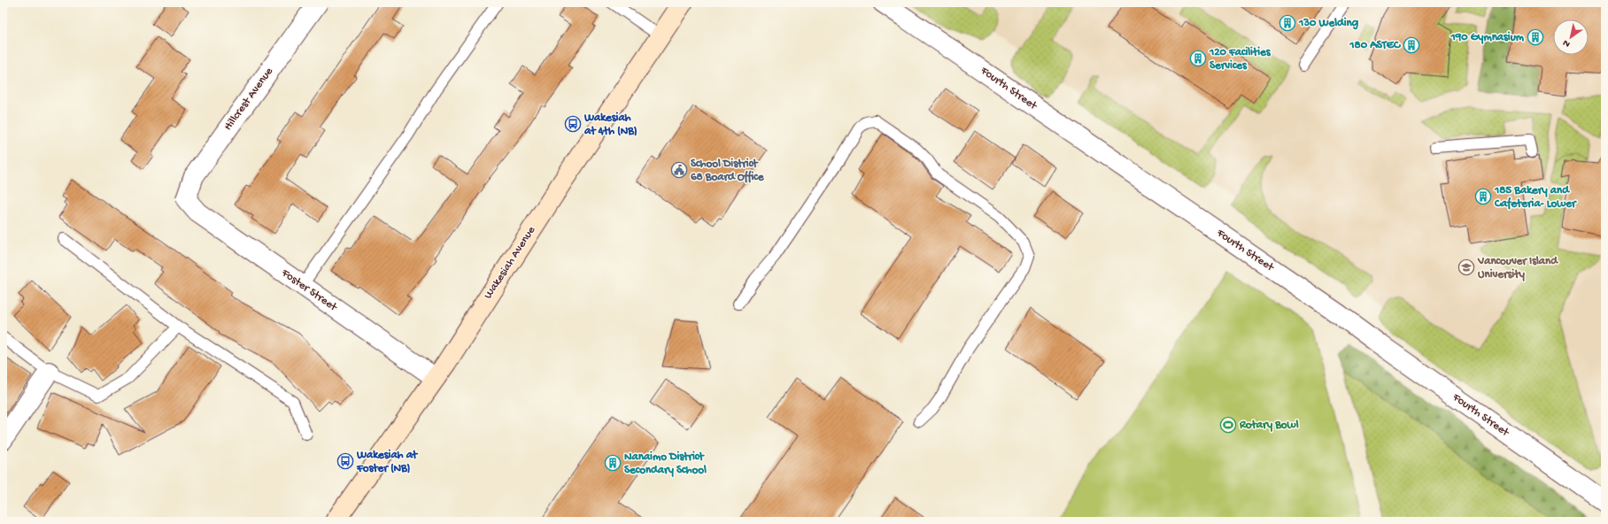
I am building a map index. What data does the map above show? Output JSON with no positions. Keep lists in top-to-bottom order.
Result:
{
  "streets": {
    "main road": ["Wakesiah Avenue"],
    "street": ["Fourth Street", "Hillcrest Avenue", "Foster Street"]
  },
  "crossings": [
    ["Hillcrest Avenue", "Foster Street"],
    ["Wakesiah Avenue", "Foster Street"]
  ],
  "places": {
    "building": [
      "130 Welding",
      "190 Gymnasium",
      "180 ASTEC",
      "120 Facilities Services",
      "185 Bakery and Cafeteria- Lower",
      "Nanaimo District Secondary School"
    ],
    "bus stop": ["Wakesiah at 4th (NB)", "Wakesiah at Foster (NB)"],
    "public building": ["School District 68 Board Office"],
    "school or university": ["Vancouver Island University"],
    "sports": ["Rotary Bowl"]
  },
  "north": "bottom left"
}
